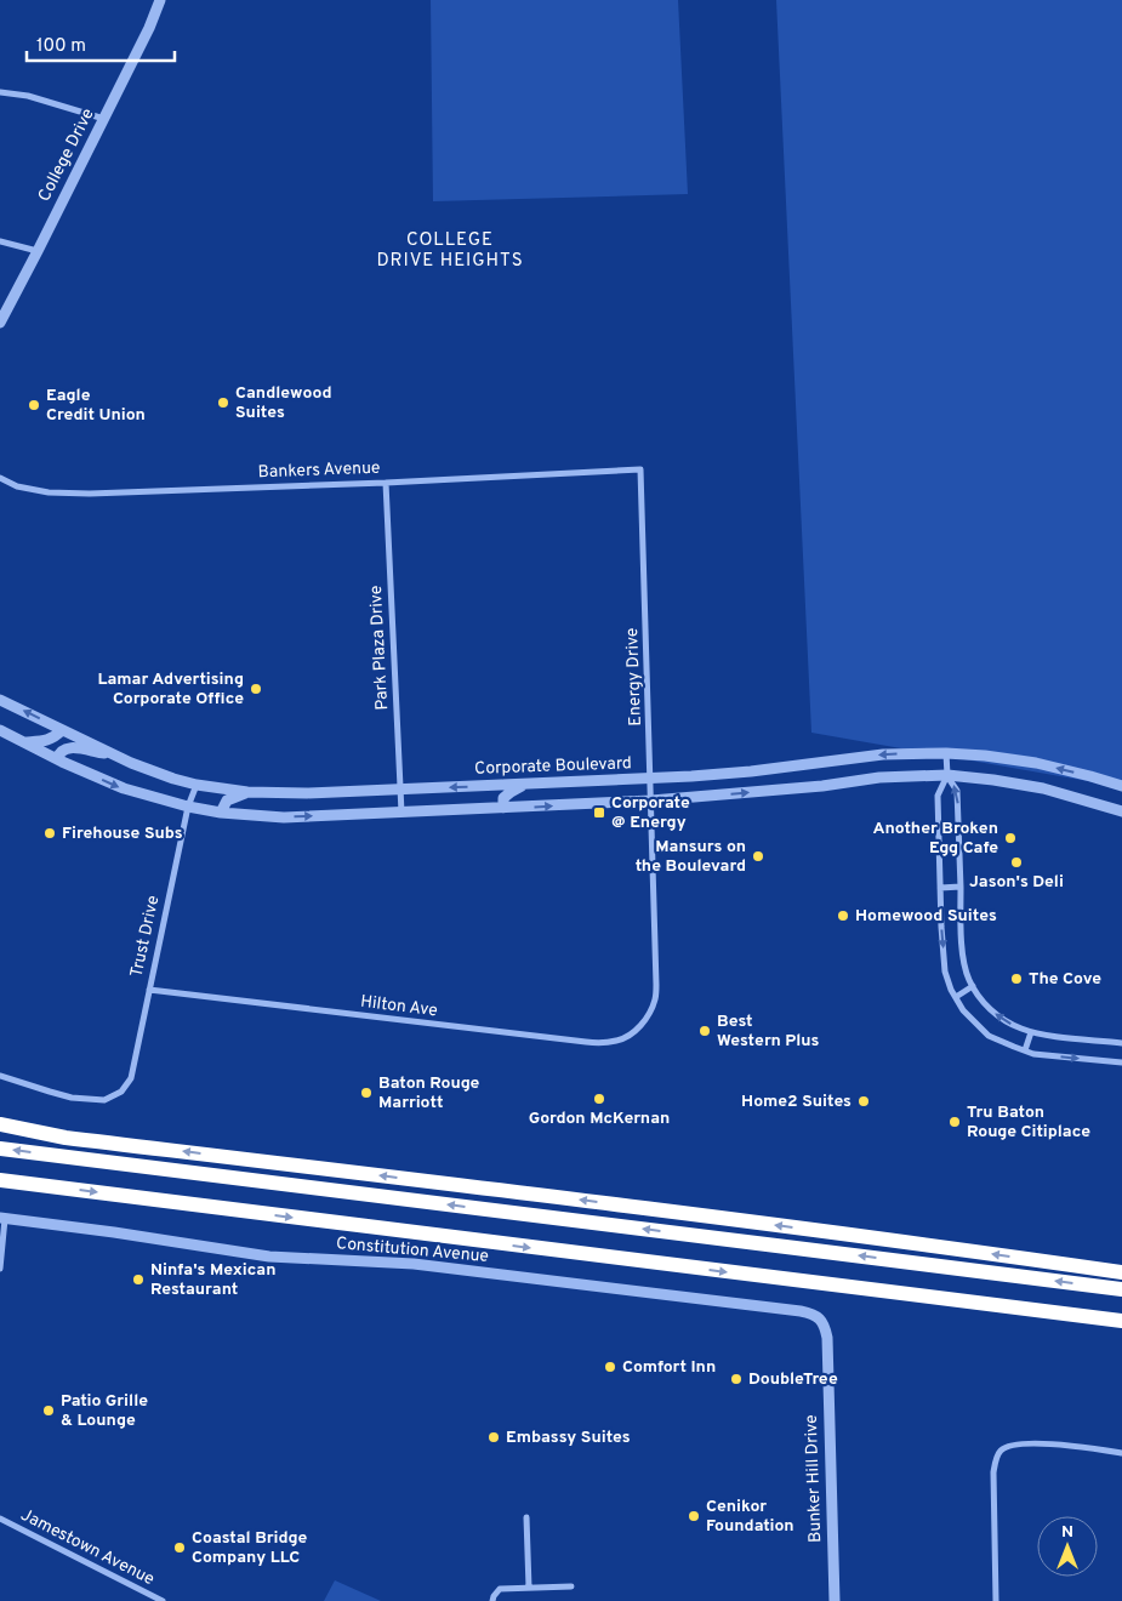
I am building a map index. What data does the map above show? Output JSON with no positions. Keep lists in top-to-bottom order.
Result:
{
  "streets": {
    "street": [
      "College Drive",
      "Bankers Avenue",
      "Park Plaza Drive",
      "Energy Drive",
      "Corporate Boulevard",
      "Trust Drive",
      "Hilton Ave",
      "Constitution Avenue",
      "Bunker Hill Drive",
      "Jamestown Avenue"
    ]
  },
  "crossings": [
    ["Bankers Avenue", "Park Plaza Drive"],
    ["Bankers Avenue", "Energy Drive"],
    ["Park Plaza Drive", "Corporate Boulevard"],
    ["Energy Drive", "Corporate Boulevard"],
    ["Energy Drive", "Hilton Ave"],
    ["Corporate Boulevard", "Trust Drive"],
    ["Trust Drive", "Hilton Ave"],
    ["Constitution Avenue", "Bunker Hill Drive"]
  ],
  "districts": ["COLLEGE DRIVE HEIGHTS"],
  "places": {
    "other": [
      "Candlewood Suites",
      "Eagle Credit Union",
      "Lamar Advertising Corporate Office",
      "Firehouse Subs",
      "Another Broken Egg Cafe",
      "Mansurs on the Boulevard",
      "Jason's Deli",
      "Homewood Suites",
      "The Cove",
      "Best Western Plus",
      "Baton Rouge Marriott",
      "Gordon McKernan",
      "Home2 Suites",
      "Tru Baton Rouge Citiplace",
      "Ninfa's Mexican Restaurant",
      "Comfort Inn",
      "DoubleTree",
      "Patio Grille & Lounge",
      "Embassy Suites",
      "Cenikor Foundation",
      "Coastal Bridge Company LLC"
    ],
    "transit": ["Corporate @ Energy"]
  },
  "scale_bar": "100 m",
  "north": "top"
}
